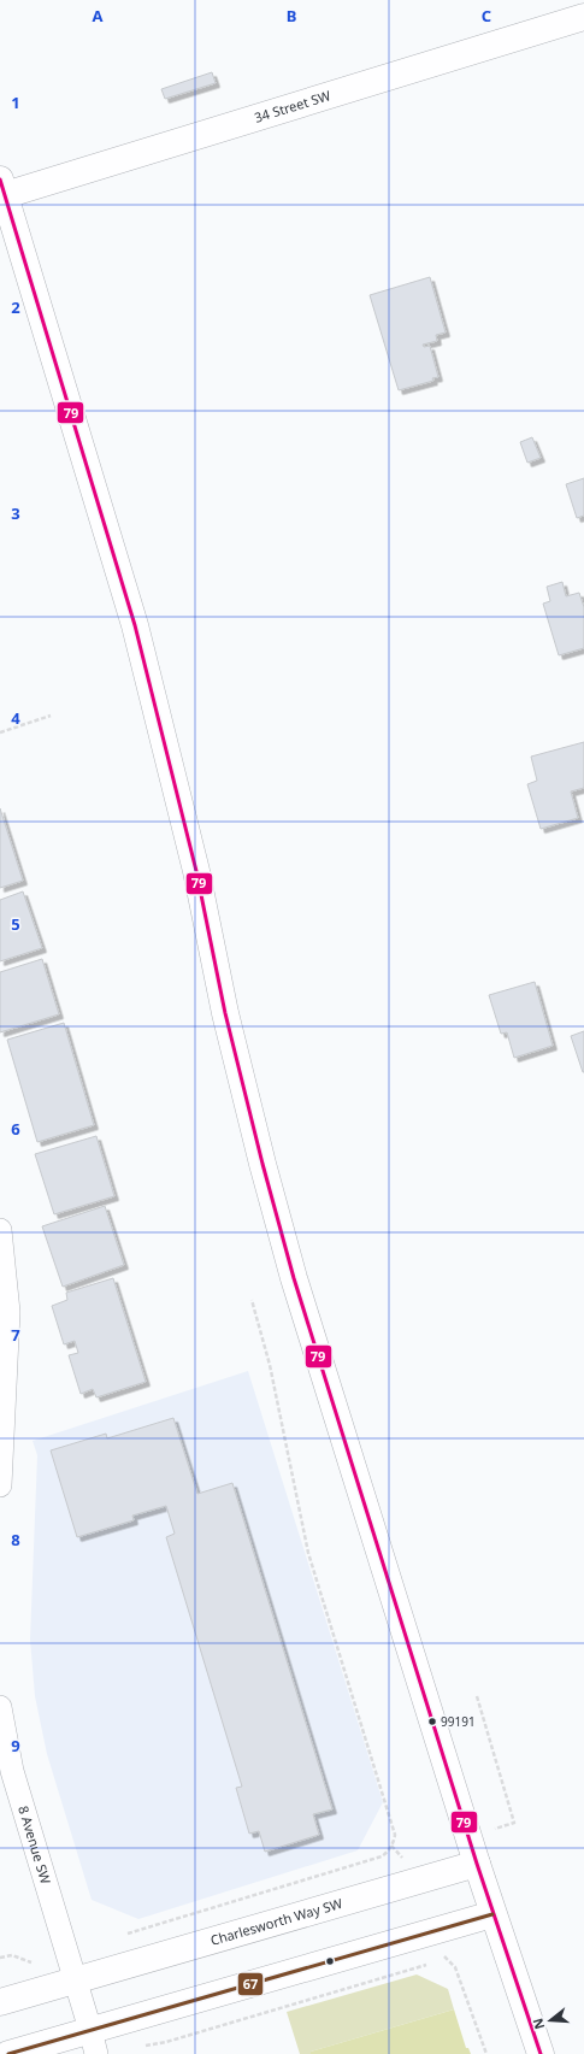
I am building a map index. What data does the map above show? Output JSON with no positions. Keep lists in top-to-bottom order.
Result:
{
  "streets": {
    "main road": ["34 Street SW", "Charlesworth Way SW"],
    "street": ["8 Avenue SW"]
  },
  "crossings": [
    ["8 Avenue SW", "Charlesworth Way SW"]
  ],
  "places": ["99191"],
  "lines": ["transit line 79", "transit line 67"],
  "north": "left",
  "grid": {
    "columns": ["A", "B", "C"],
    "rows": [
      "1",
      "2",
      "3",
      "4",
      "5",
      "6",
      "7",
      "8",
      "9"
    ]
  }
}
